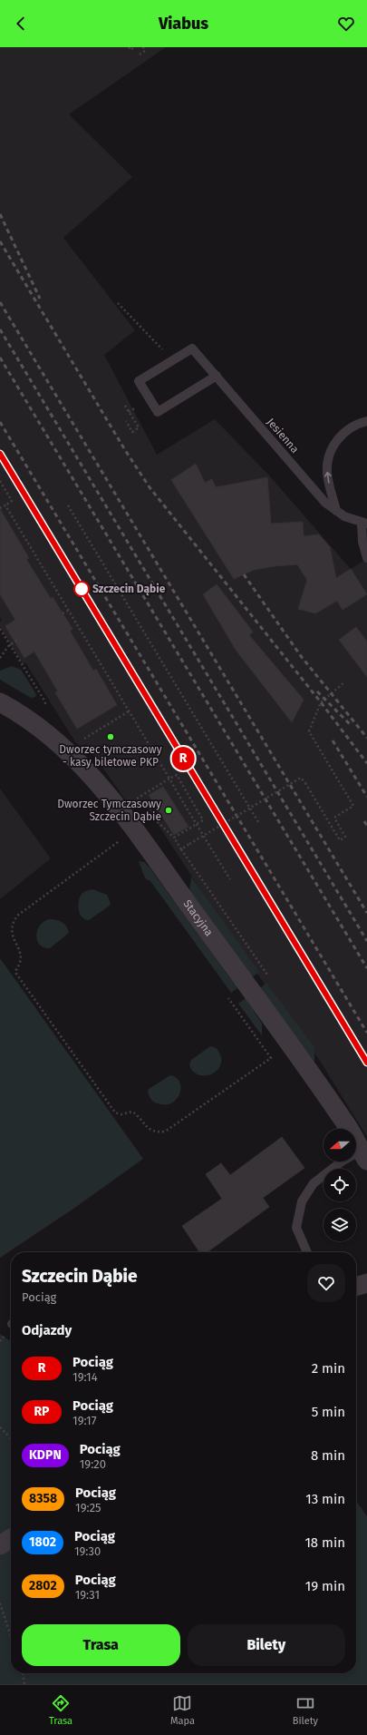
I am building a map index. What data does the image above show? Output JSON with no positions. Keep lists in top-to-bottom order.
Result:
{
  "streets": {
    "street": ["Stacyjna"],
    "lane": ["Jesienna"]
  },
  "places": ["Szczecin Dąbie", "Dworzec tymczasowy - kasy biletowe PKP", "Dworzec Tymczasowy Szczecin Dąbie"],
  "north": "left",
  "page": {
    "header": "Viabus",
    "on_map": "R",
    "heading": [
      ["Szczecin Dąbie", "Pociąg"],
      "Odjazdy"
    ],
    "list": [
      {
        "mark": "R",
        "name": "Pociąg",
        "note": "19:14",
        "value": "2 min"
      },
      {
        "mark": "RP",
        "name": "Pociąg",
        "note": "19:17",
        "value": "5 min"
      },
      {
        "mark": "KDPN",
        "name": "Pociąg",
        "note": "19:20",
        "value": "8 min"
      },
      {
        "mark": "8358",
        "name": "Pociąg",
        "note": "19:25",
        "value": "13 min"
      },
      {
        "mark": "1802",
        "name": "Pociąg",
        "note": "19:30",
        "value": "18 min"
      },
      {
        "mark": "2802",
        "name": "Pociąg",
        "note": "19:31",
        "value": "19 min"
      }
    ],
    "buttons": ["Trasa", "Bilety"],
    "tabs": ["Trasa", "Mapa", "Bilety"]
  }
}
